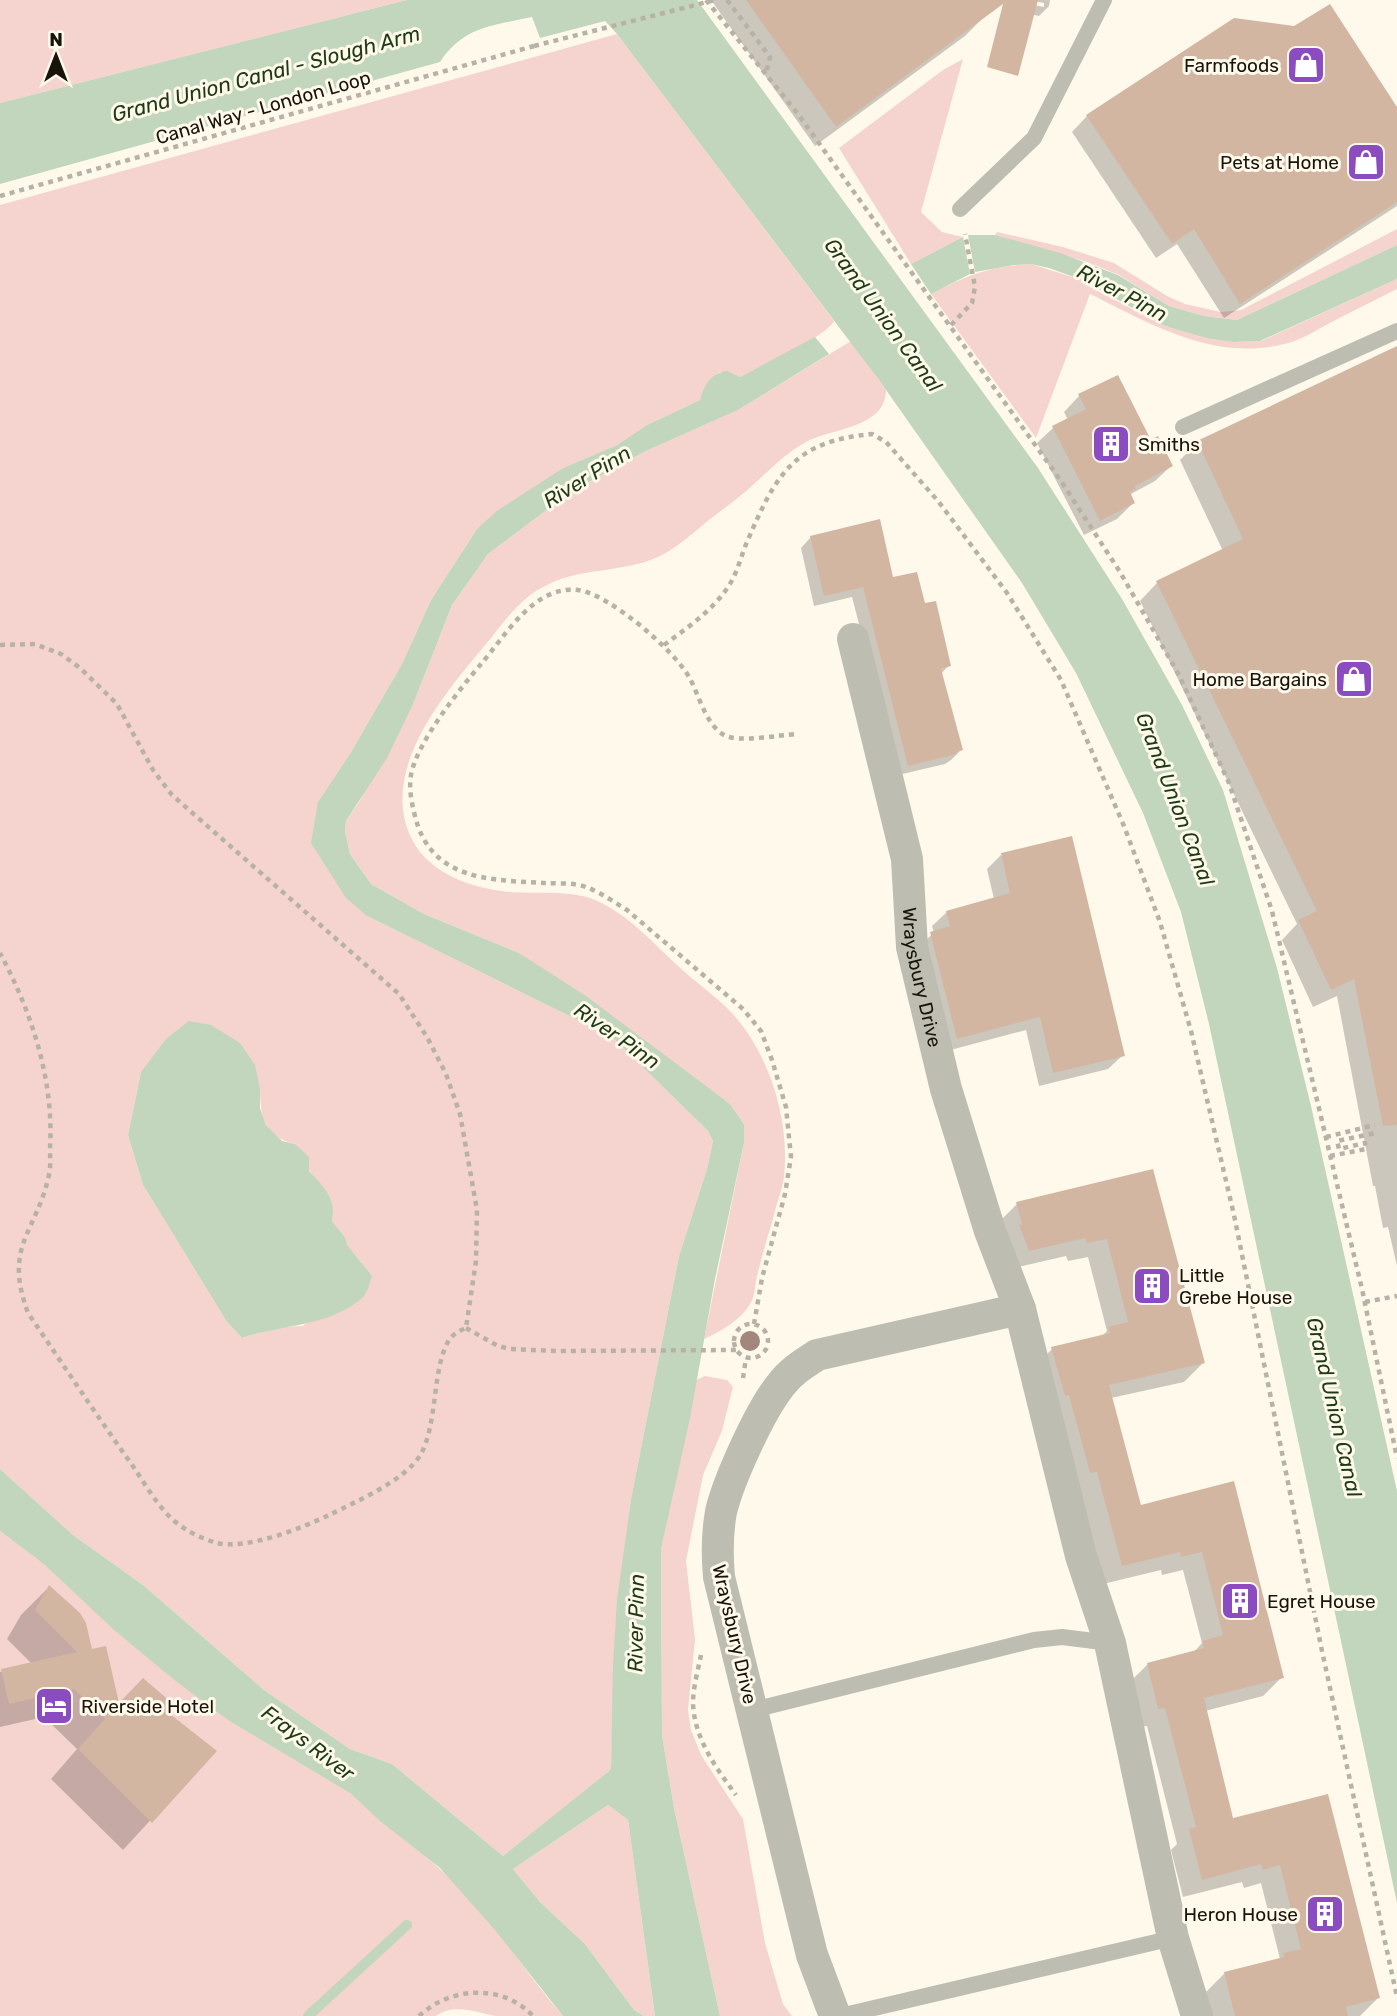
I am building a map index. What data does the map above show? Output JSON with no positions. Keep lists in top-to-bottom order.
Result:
{
  "streets": {
    "street": ["Wraysbury Drive"],
    "path": ["Canal Way - London Loop"]
  },
  "water": [
    "Grand Union Canal - Slough Arm",
    "River Pinn",
    "Grand Union Canal",
    "Frays River"
  ],
  "places": {
    "shop": ["Farmfoods", "Pets at Home", "Home Bargains"],
    "building": [
      "Smiths",
      "Little Grebe House",
      "Egret House",
      "Heron House"
    ],
    "hotel": ["Riverside Hotel"]
  },
  "north": "top"
}
